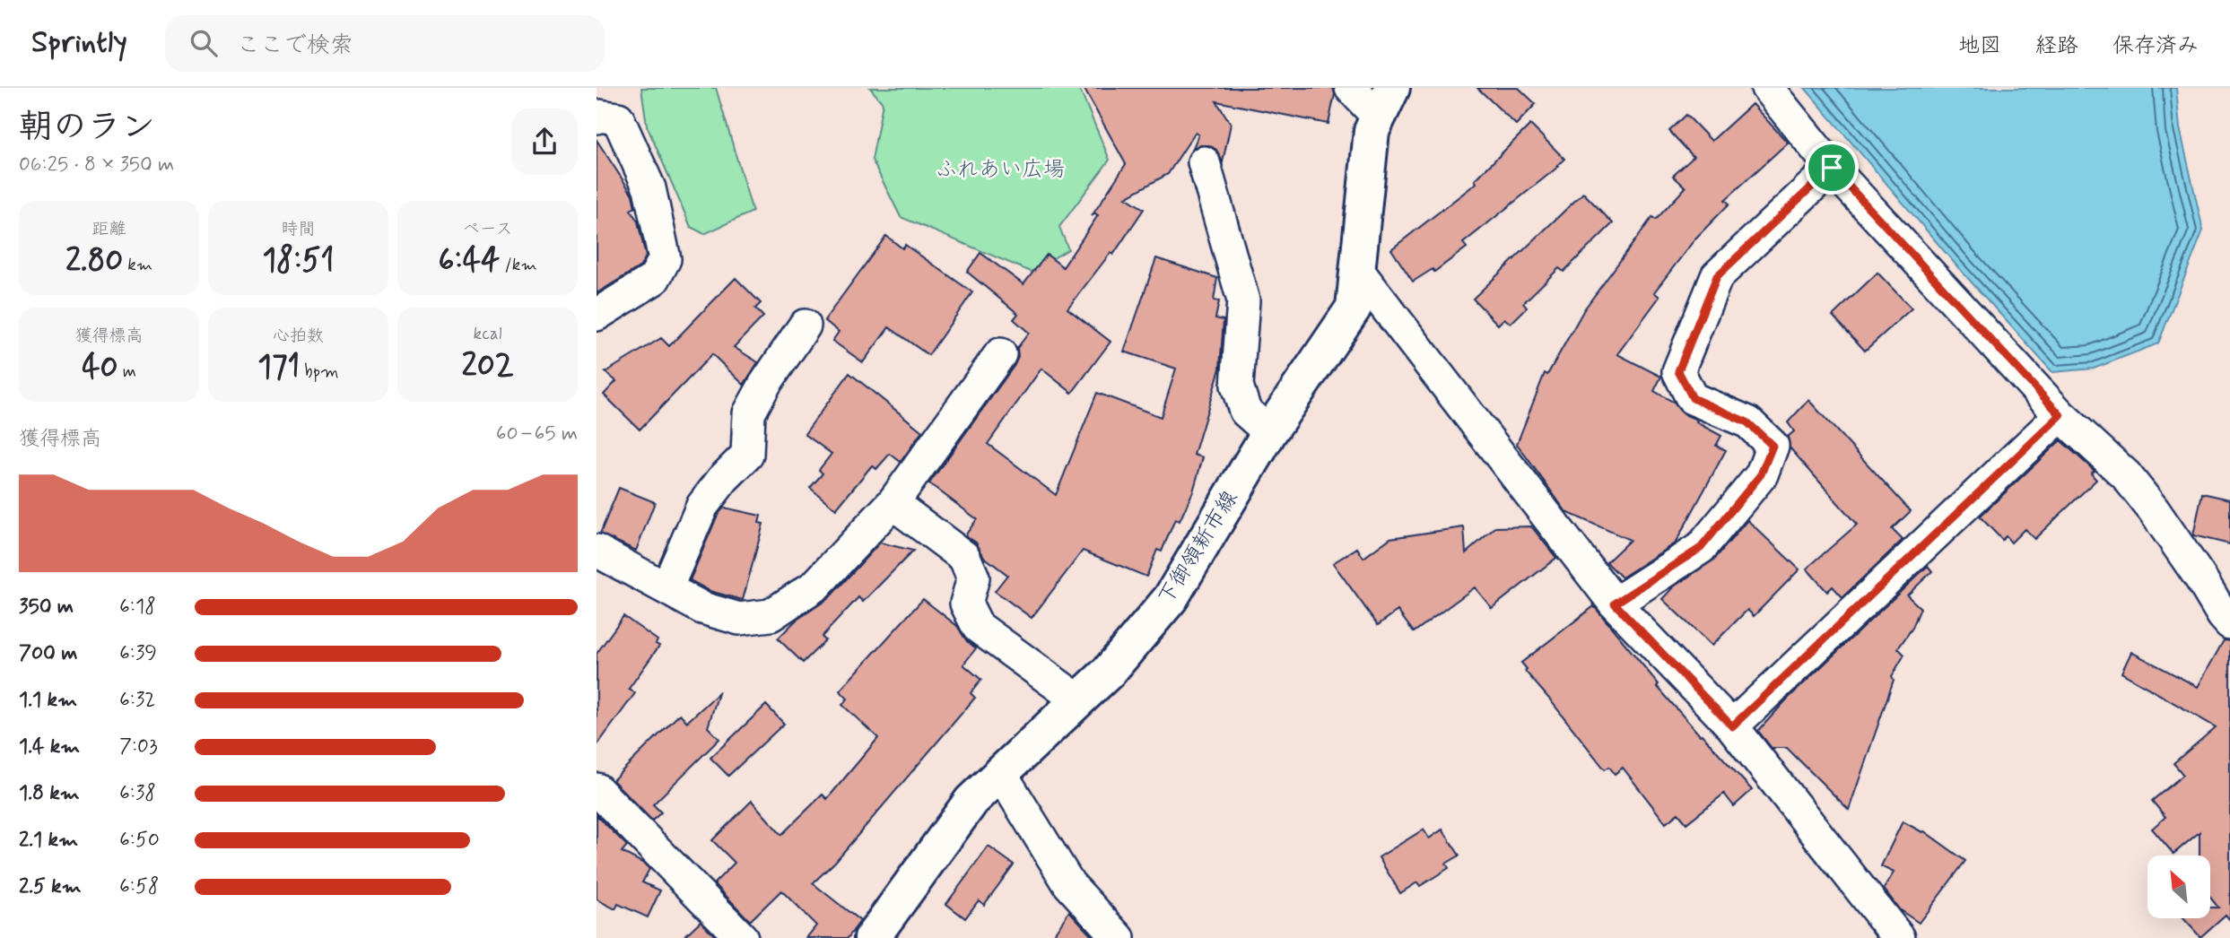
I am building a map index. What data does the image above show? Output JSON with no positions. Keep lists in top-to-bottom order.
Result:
{
  "streets": {
    "main road": ["下御領新市線"]
  },
  "parks": ["ふれあい広場"],
  "north": "top left",
  "page": {
    "header": "Sprintly",
    "search": "ここで検索",
    "nav": ["地図", "経路", "保存済み"],
    "heading": ["朝のラン", "06:25 · 8 × 350 m"],
    "stats": [
      ["距離", "2.80 km"],
      ["時間", "18:51"],
      ["ペース", "6:44 /km"],
      ["獲得標高", "40 m"],
      ["心拍数", "171 bpm"],
      ["kcal", "202"]
    ],
    "chart": ["獲得標高", "60–65 m"],
    "list": [
      {
        "name": "350 m",
        "note": "6:18"
      },
      {
        "name": "700 m",
        "note": "6:39"
      },
      {
        "name": "1.1 km",
        "note": "6:32"
      },
      {
        "name": "1.4 km",
        "note": "7:03"
      },
      {
        "name": "1.8 km",
        "note": "6:38"
      },
      {
        "name": "2.1 km",
        "note": "6:50"
      },
      {
        "name": "2.5 km",
        "note": "6:58"
      }
    ]
  }
}
